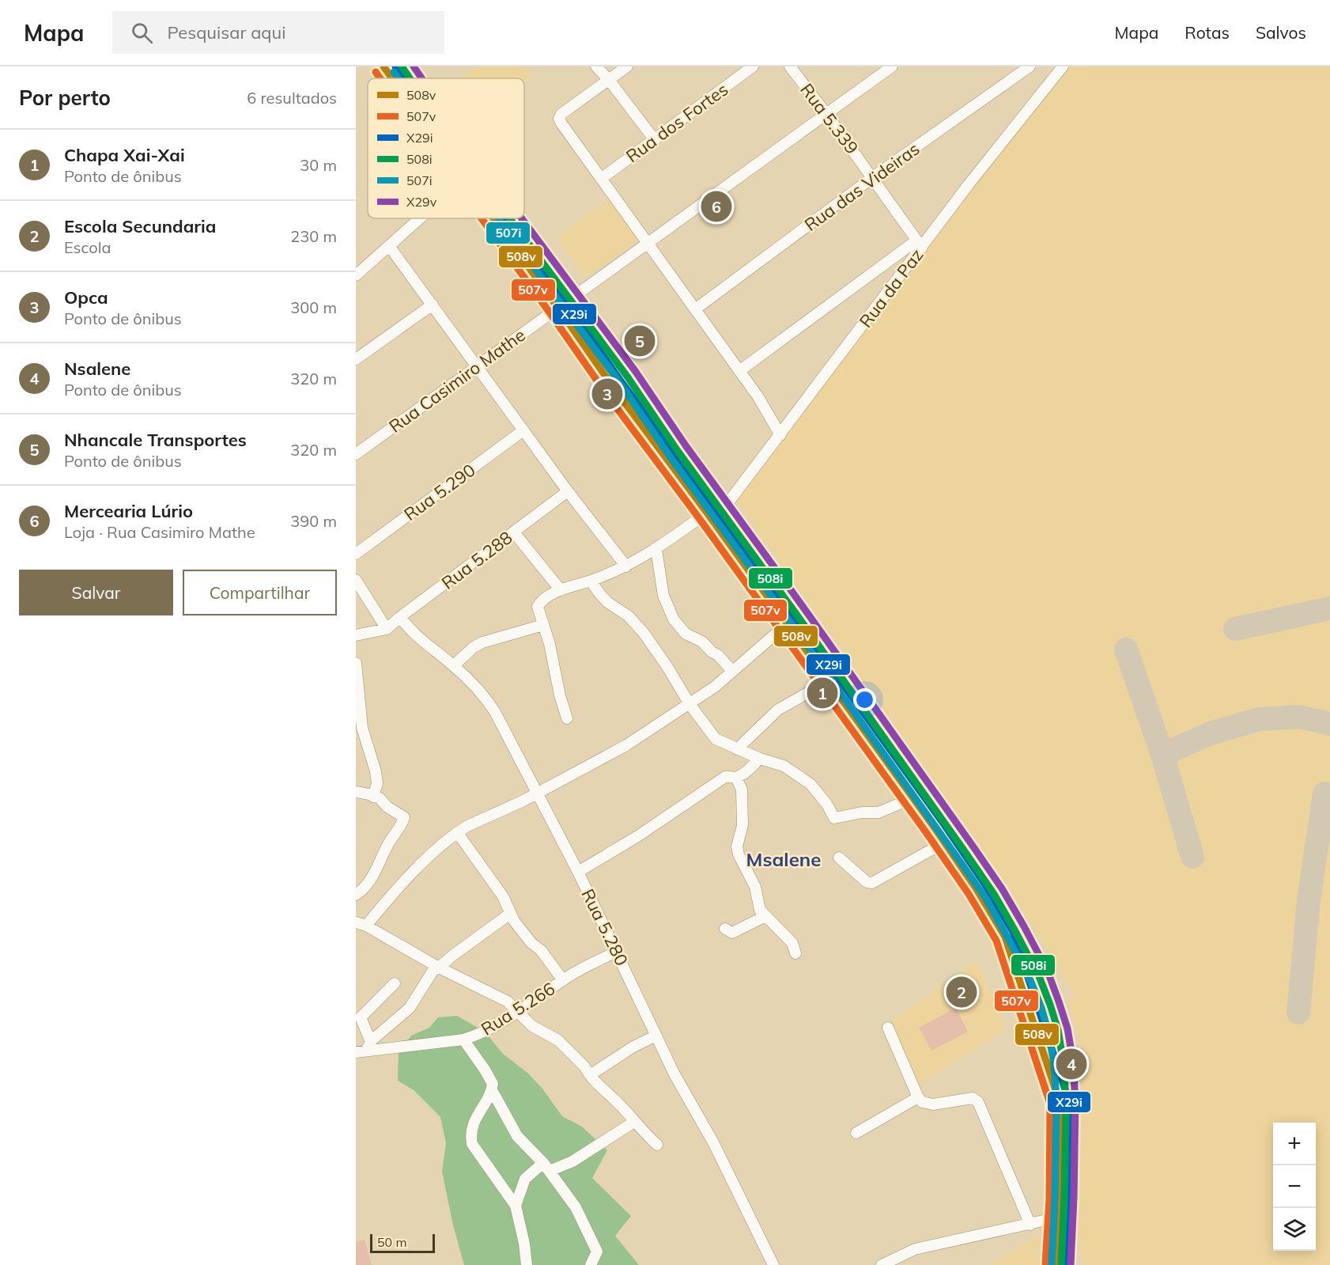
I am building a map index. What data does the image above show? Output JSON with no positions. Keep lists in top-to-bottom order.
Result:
{
  "streets": {
    "street": [
      "Rua 5.339",
      "Rua dos Fortes",
      "Rua das Videiras",
      "Rua da Paz",
      "Rua Casimiro Mathe",
      "Rua 5.290",
      "Rua 5.288",
      "Rua 5.280",
      "Rua 5.266"
    ]
  },
  "crossings": [
    ["Rua 5.339", "Rua das Videiras"],
    ["Rua 5.339", "Rua da Paz"],
    ["Rua 5.339", "Rua Casimiro Mathe"],
    ["Rua 5.288", "Rua 5.280"],
    ["Rua 5.280", "Rua 5.266"]
  ],
  "districts": ["Msalene"],
  "lines": [
    "transit line 508v",
    "transit line X29i",
    "transit line 508i",
    "transit line X29v",
    "transit line 507v",
    "transit line 507i"
  ],
  "legend": [
    "508v",
    "507v",
    "X29i",
    "508i",
    "507i",
    "X29v"
  ],
  "scale_bar": "50 m",
  "page": {
    "header": "Mapa",
    "search": "Pesquisar aqui",
    "nav": ["Mapa", "Rotas", "Salvos"],
    "heading": ["Por perto", "6 resultados"],
    "list": [
      {
        "mark": "1",
        "name": "Chapa Xai-Xai",
        "note": "Ponto de ônibus",
        "value": "30 m"
      },
      {
        "mark": "2",
        "name": "Escola Secundaria",
        "note": "Escola",
        "value": "230 m"
      },
      {
        "mark": "3",
        "name": "Opca",
        "note": "Ponto de ônibus",
        "value": "300 m"
      },
      {
        "mark": "4",
        "name": "Nsalene",
        "note": "Ponto de ônibus",
        "value": "320 m"
      },
      {
        "mark": "5",
        "name": "Nhancale Transportes",
        "note": "Ponto de ônibus",
        "value": "320 m"
      },
      {
        "mark": "6",
        "name": "Mercearia Lúrio",
        "note": "Loja · Rua Casimiro Mathe",
        "value": "390 m"
      }
    ],
    "pins": [
      "6",
      "5",
      "3",
      "1",
      "2",
      "4"
    ],
    "buttons": ["Salvar", "Compartilhar"],
    "map_buttons": ["+", "−"],
    "scale": "50 m"
  }
}
